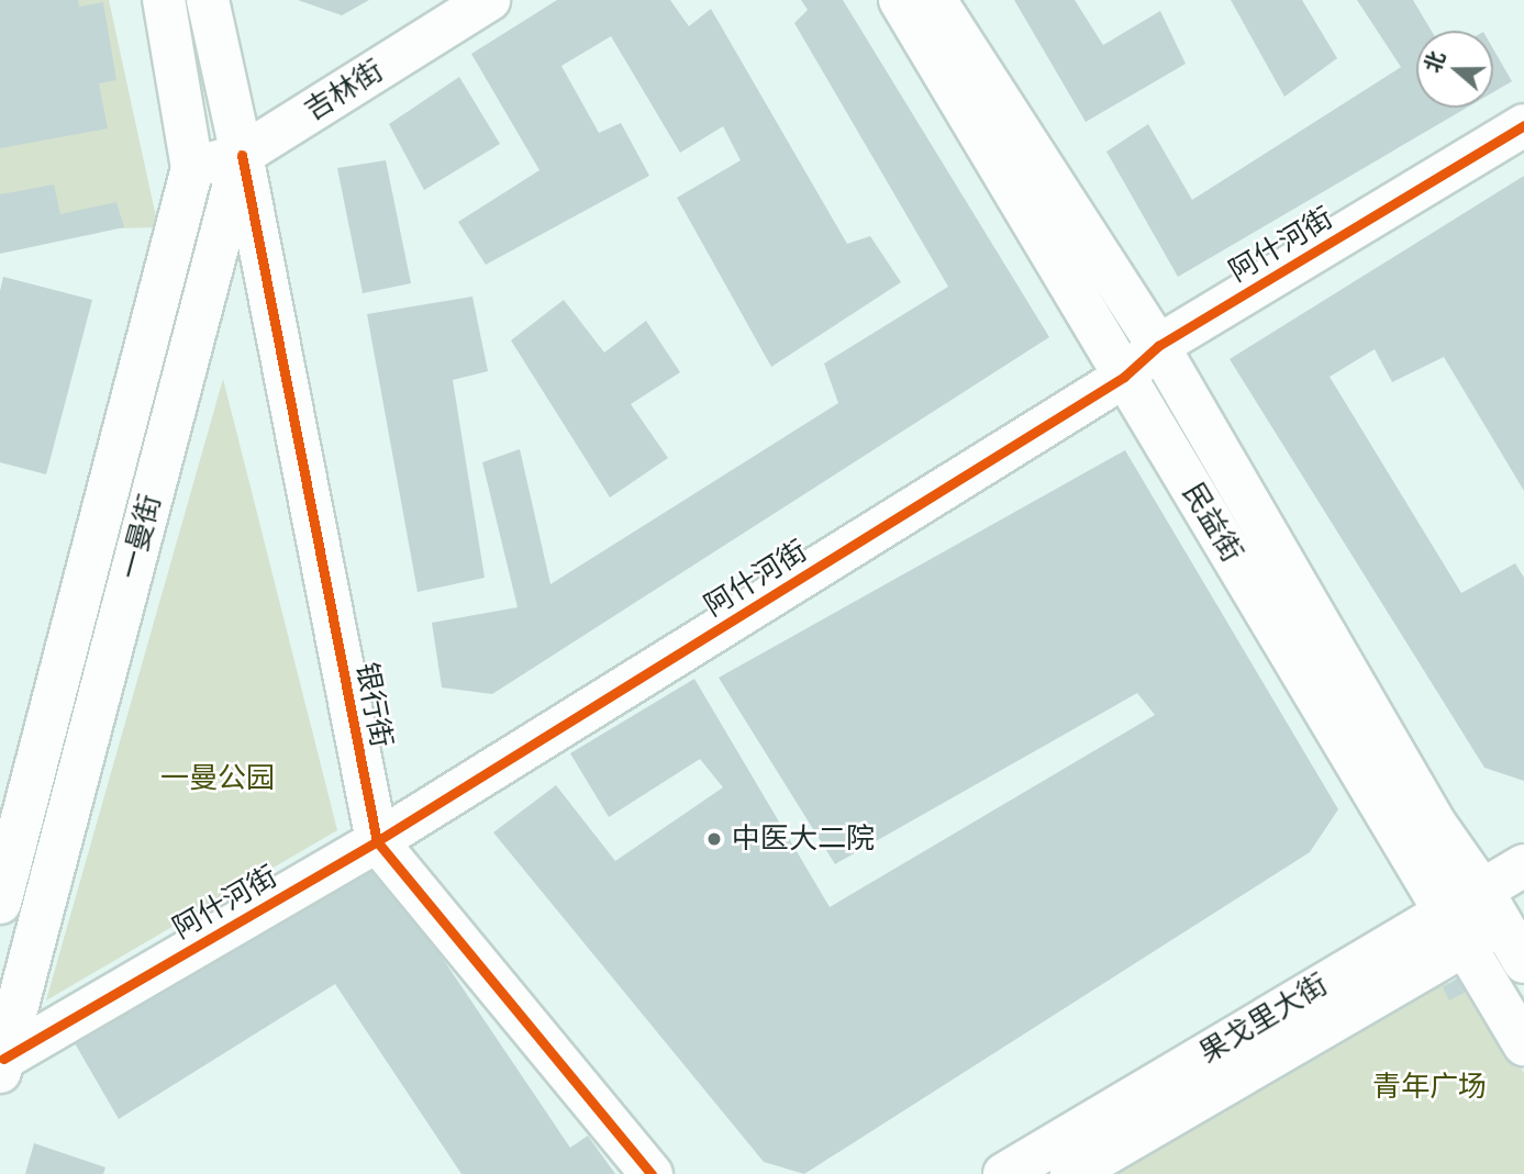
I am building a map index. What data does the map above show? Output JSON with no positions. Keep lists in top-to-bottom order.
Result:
{
  "streets": {
    "main road": [
      "吉林街",
      "阿什河街",
      "民益街",
      "一曼街",
      "银行街",
      "果戈里大街"
    ]
  },
  "crossings": [
    ["吉林街", "一曼街"],
    ["吉林街", "银行街"],
    ["阿什河街", "民益街"],
    ["阿什河街", "一曼街"],
    ["阿什河街", "银行街"],
    ["民益街", "果戈里大街"],
    ["一曼街", "银行街"]
  ],
  "parks": ["一曼公园", "青年广场"],
  "places": ["中医大二院"],
  "north": "left"
}
